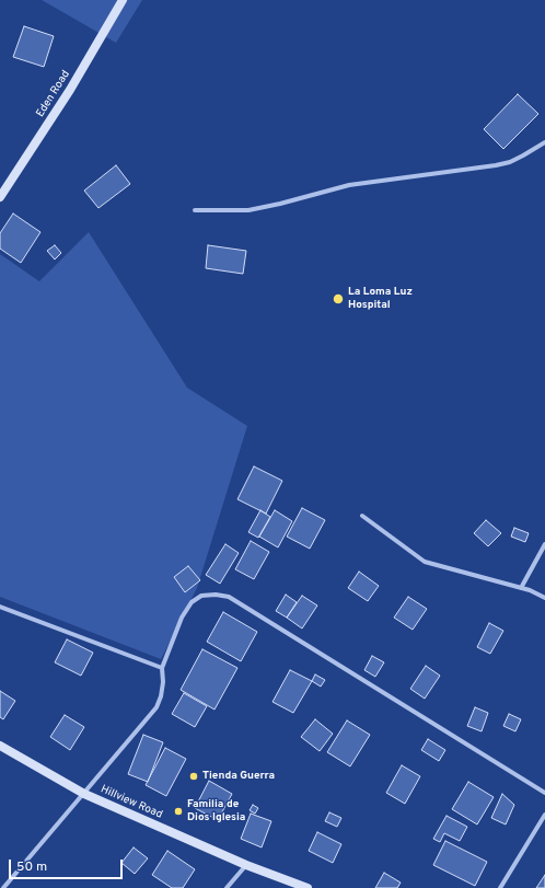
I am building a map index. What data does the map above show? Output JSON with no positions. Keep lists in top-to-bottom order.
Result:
{
  "streets": {
    "street": ["Eden Road", "Hillview Road"]
  },
  "places": ["La Loma Luz Hospital", "Tienda Guerra", "Familia de Dios Iglesia"],
  "scale_bar": "50 m"
}
